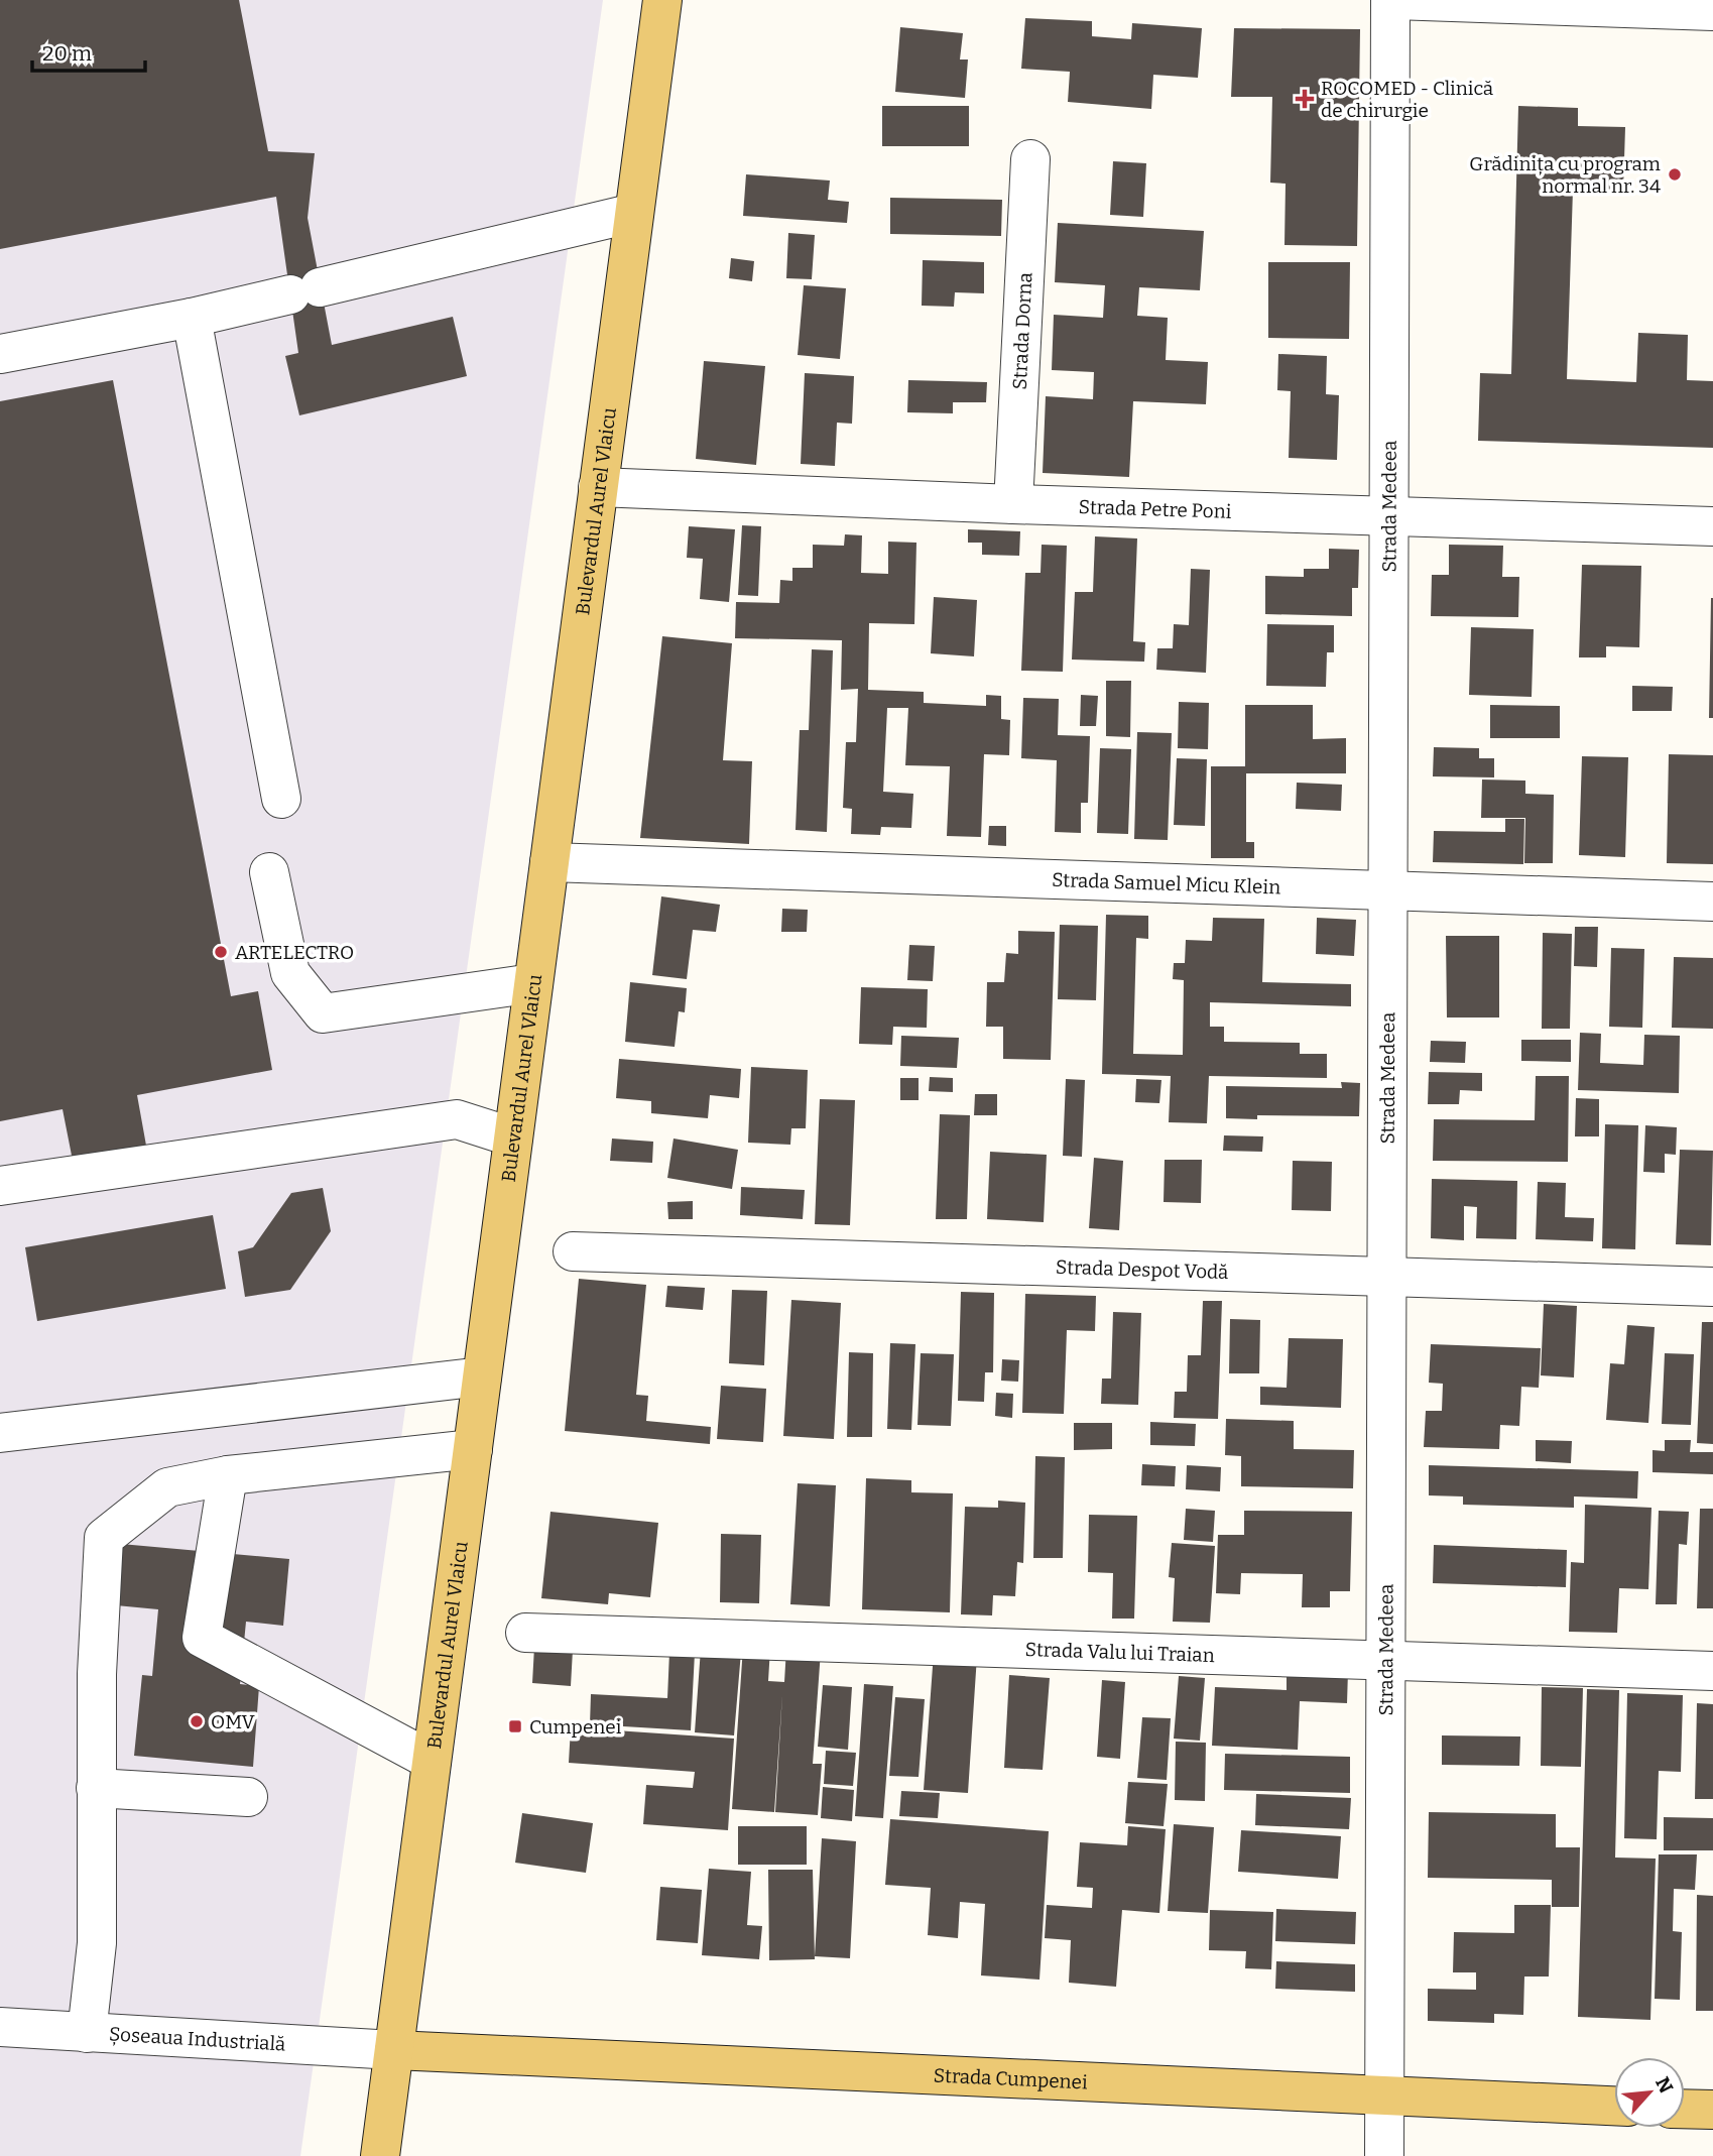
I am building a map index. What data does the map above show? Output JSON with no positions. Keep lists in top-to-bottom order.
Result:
{
  "streets": {
    "main road": ["Bulevardul Aurel Vlaicu", "Strada Cumpenei"],
    "street": [
      "Strada Dorna",
      "Strada Medeea",
      "Strada Petre Poni",
      "Strada Samuel Micu Klein",
      "Strada Despot Vodă",
      "Strada Valu lui Traian",
      "Șoseaua Industrială"
    ]
  },
  "crossings": [
    ["Strada Dorna", "Strada Petre Poni"],
    ["Strada Medeea", "Strada Petre Poni"],
    ["Strada Medeea", "Strada Samuel Micu Klein"],
    ["Strada Medeea", "Strada Despot Vodă"],
    ["Strada Medeea", "Strada Valu lui Traian"],
    ["Strada Medeea", "Strada Cumpenei"],
    ["Strada Petre Poni", "Bulevardul Aurel Vlaicu"],
    ["Bulevardul Aurel Vlaicu", "Strada Samuel Micu Klein"],
    ["Bulevardul Aurel Vlaicu", "Șoseaua Industrială"],
    ["Bulevardul Aurel Vlaicu", "Strada Cumpenei"],
    ["Șoseaua Industrială", "Strada Cumpenei"]
  ],
  "places": {
    "health": ["ROCOMED - Clinică de chirurgie"],
    "other": ["Grădinița cu program normal nr. 34", "ARTELECTRO", "OMV"],
    "transit": ["Cumpenei"]
  },
  "scale_bar": "20 m",
  "north": "top right"
}
